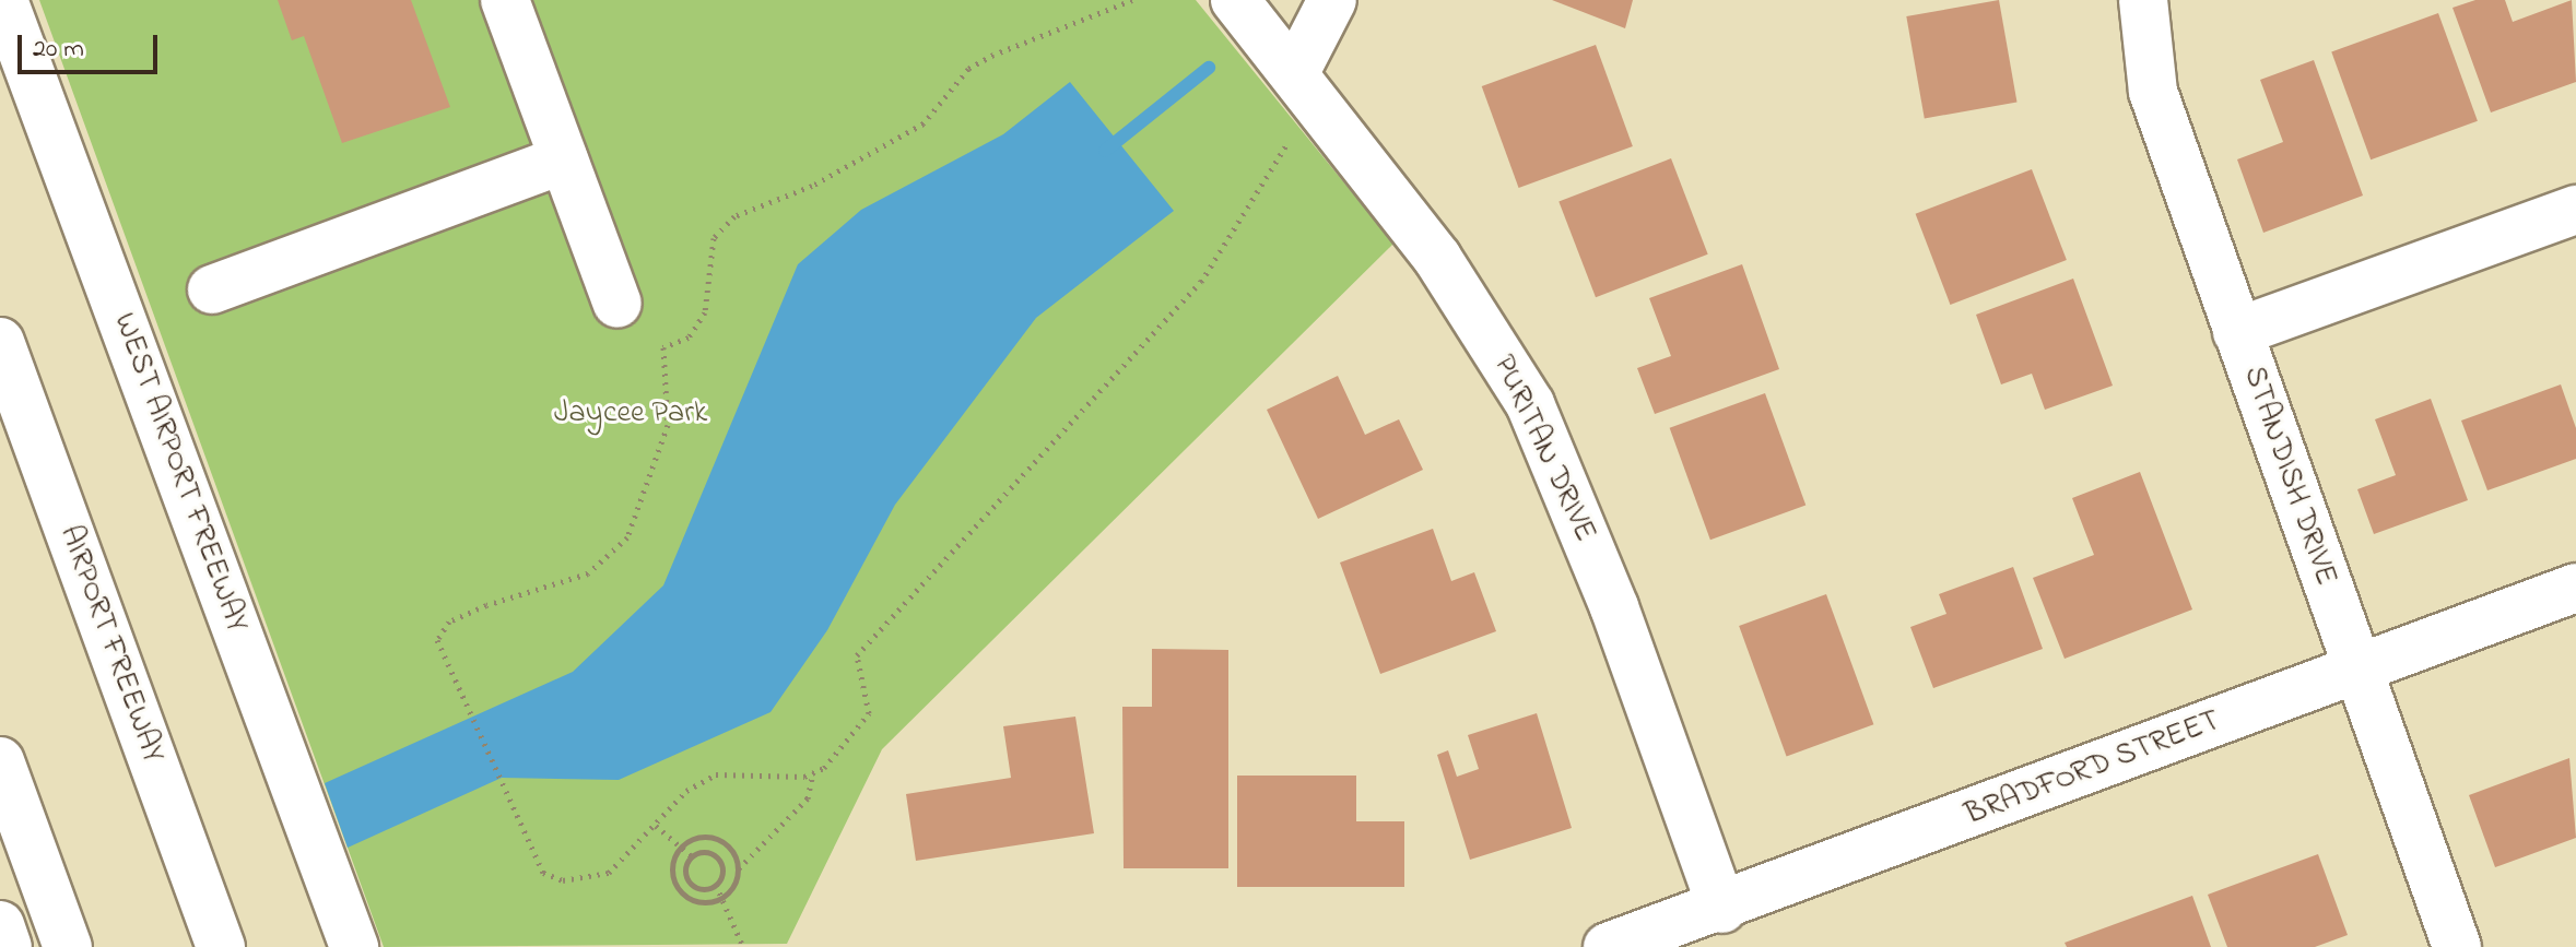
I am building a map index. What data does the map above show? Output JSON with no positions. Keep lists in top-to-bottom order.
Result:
{
  "streets": {
    "main road": [
      "PURITAN DRIVE",
      "WEST AIRPORT FREEWAY",
      "STANDISH DRIVE",
      "AIRPORT FREEWAY",
      "BRADFORD STREET"
    ]
  },
  "crossings": [
    ["PURITAN DRIVE", "BRADFORD STREET"],
    ["STANDISH DRIVE", "BRADFORD STREET"]
  ],
  "parks": ["Jaycee Park"],
  "scale_bar": "20 m"
}
